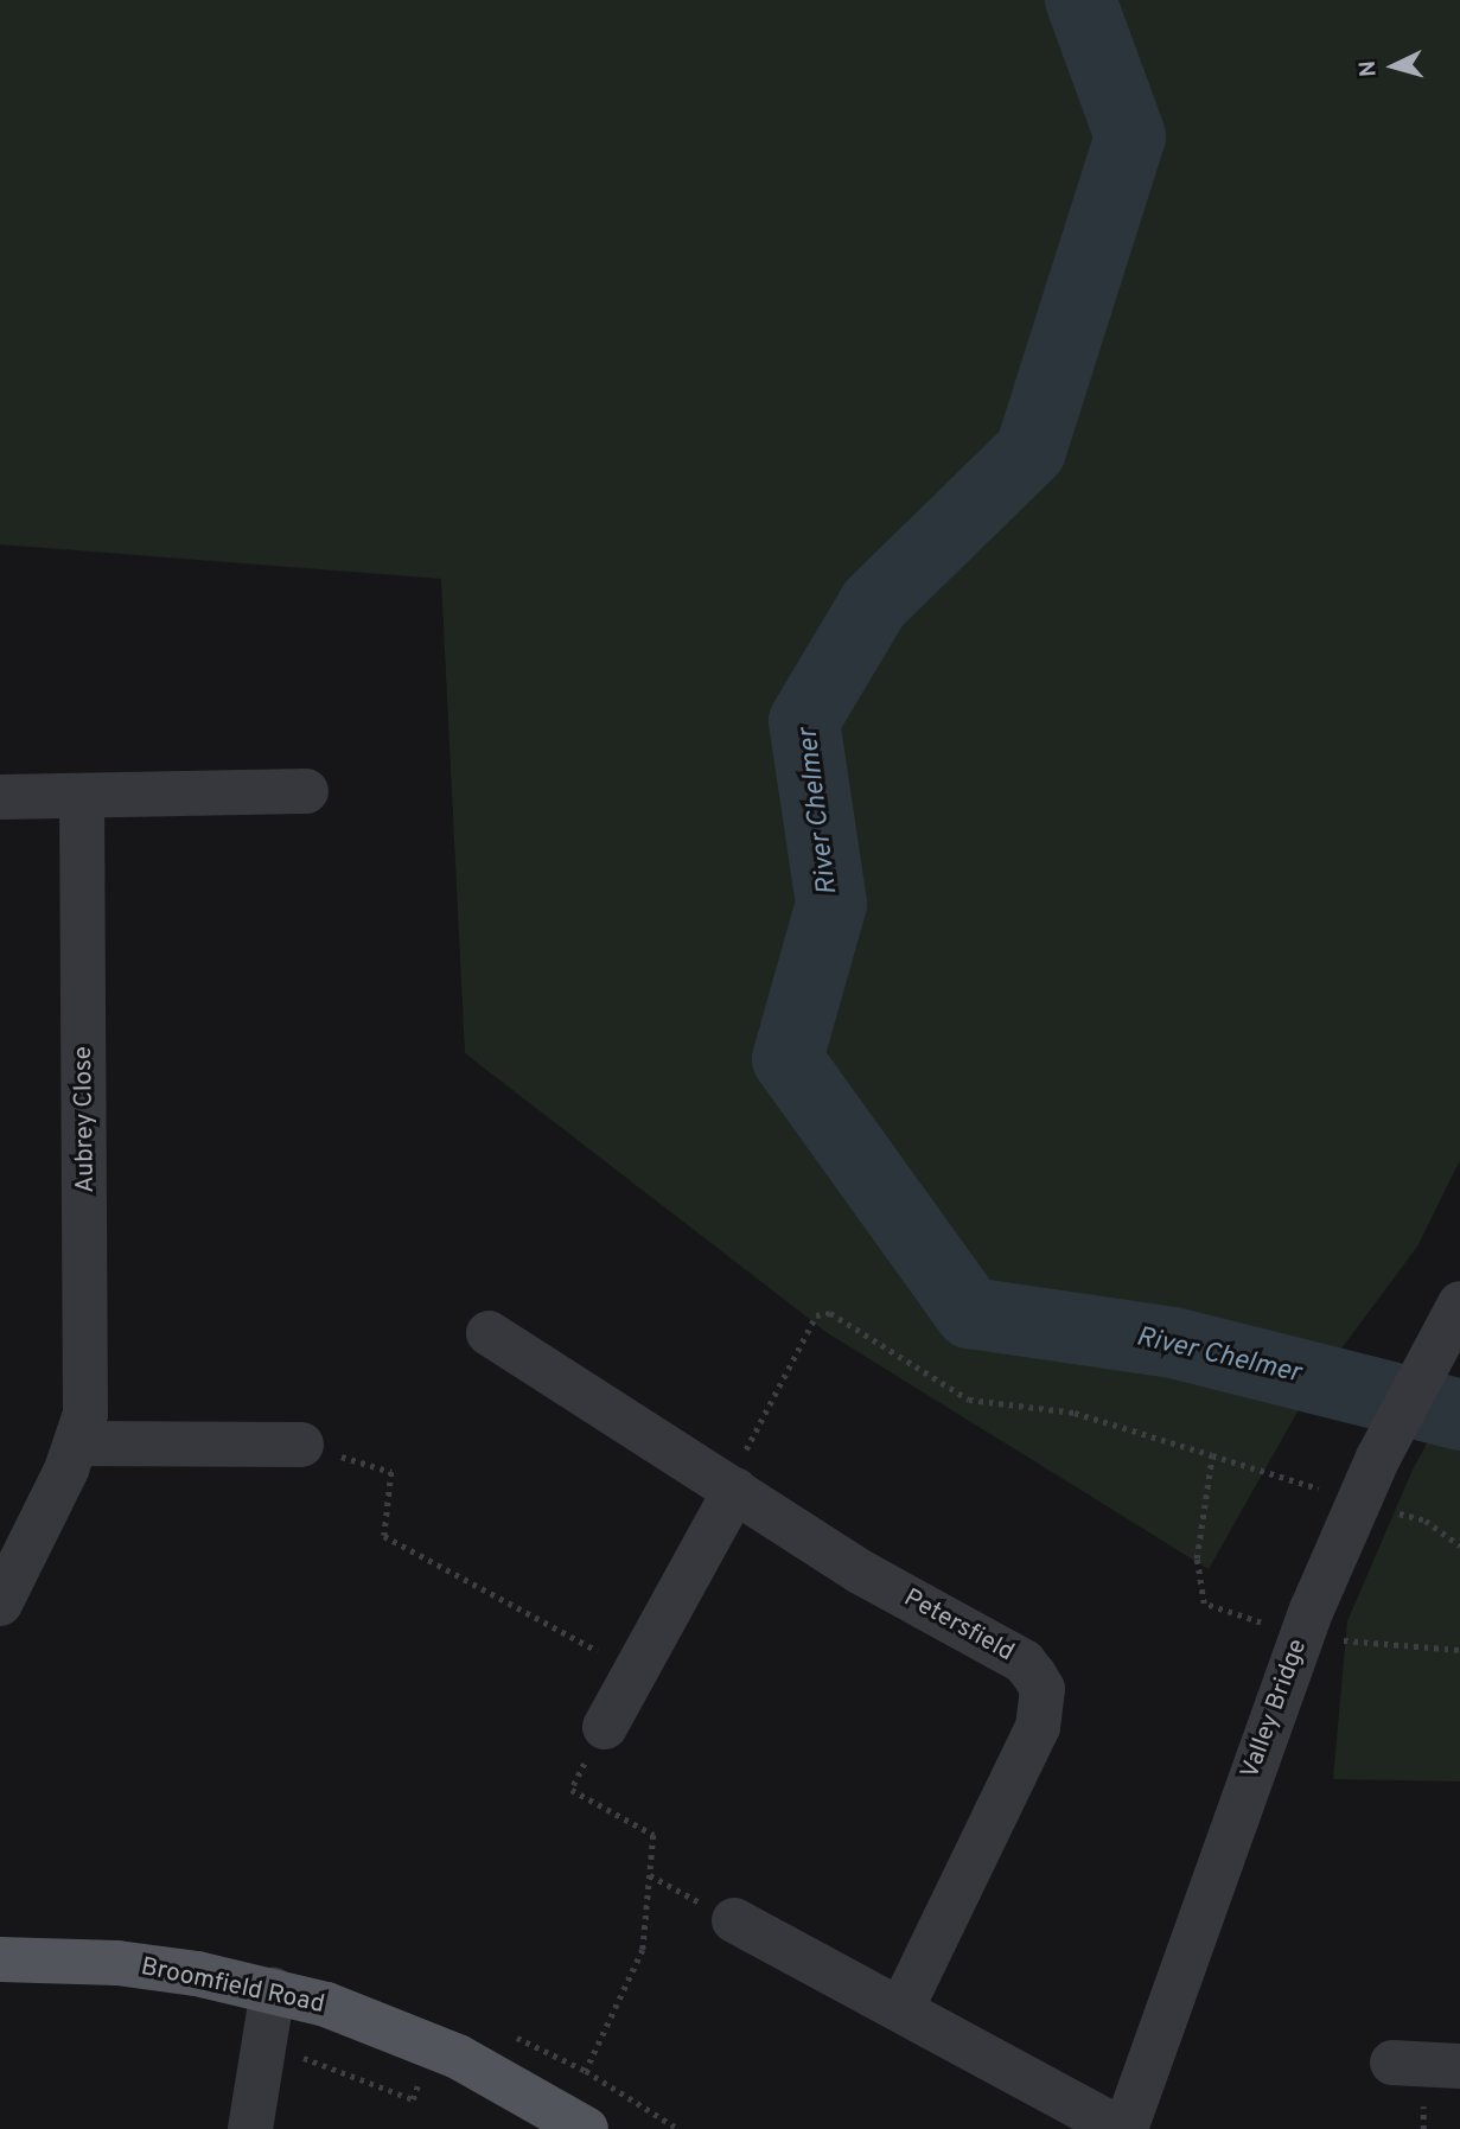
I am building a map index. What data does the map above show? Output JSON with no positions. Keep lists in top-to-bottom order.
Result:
{
  "streets": {
    "main road": ["Broomfield Road"],
    "street": ["Aubrey Close", "Petersfield", "Valley Bridge"]
  },
  "water": ["River Chelmer"],
  "north": "left"
}
